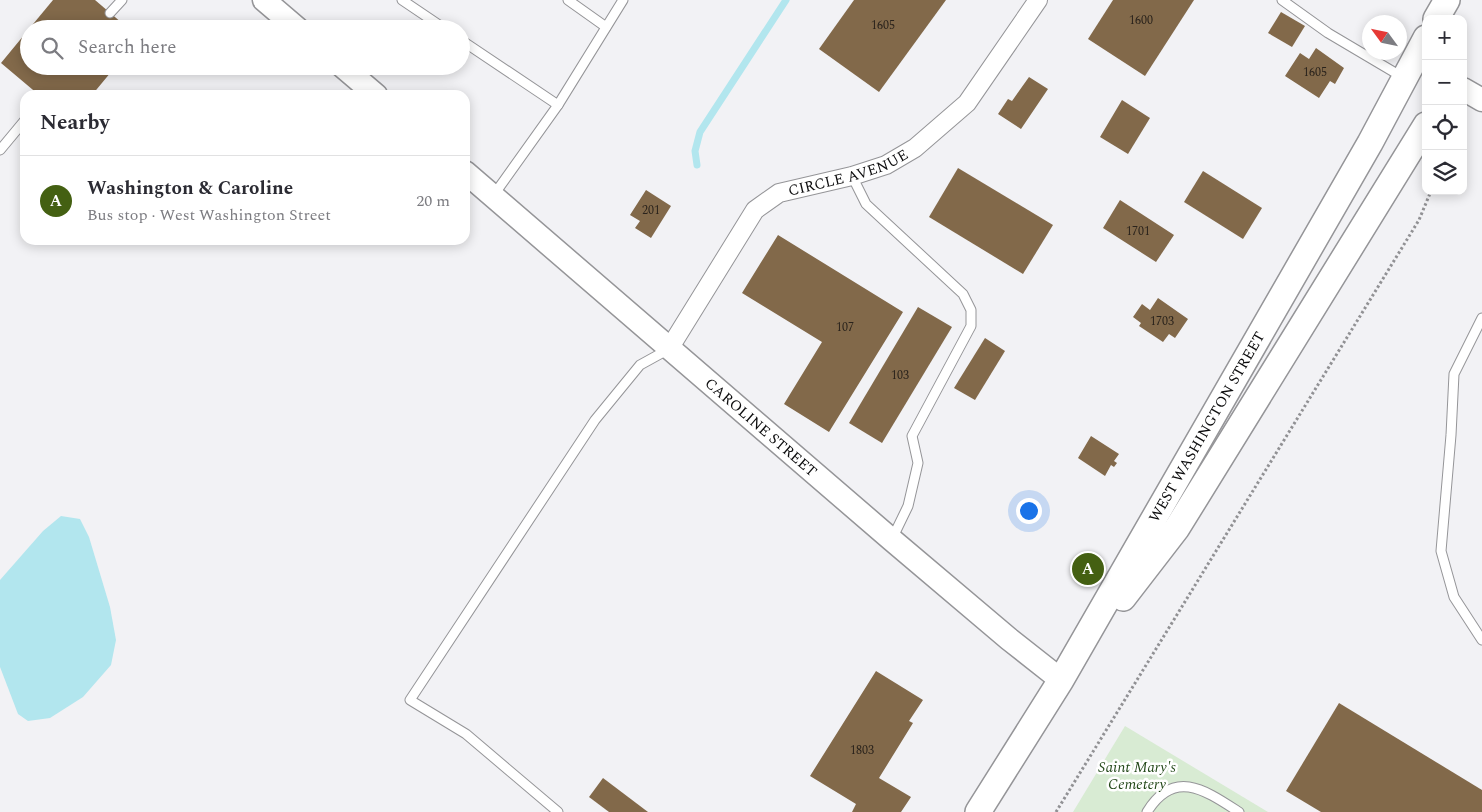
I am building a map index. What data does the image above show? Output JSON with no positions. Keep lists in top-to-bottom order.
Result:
{
  "streets": {
    "main road": ["WEST WASHINGTON STREET"],
    "street": ["CIRCLE AVENUE", "CAROLINE STREET"]
  },
  "crossings": [
    ["CIRCLE AVENUE", "CAROLINE STREET"],
    ["CAROLINE STREET", "WEST WASHINGTON STREET"]
  ],
  "parks": ["Saint Mary's Cemetery"],
  "house_numbers": [
    "1600",
    "1605",
    "1605",
    "201",
    "1701",
    "1703",
    "107",
    "103",
    "1803"
  ],
  "north": "top left",
  "page": {
    "map_buttons": ["+", "−"],
    "search": "Search here",
    "heading": "Nearby",
    "list": [
      {
        "mark": "A",
        "name": "Washington & Caroline",
        "note": "Bus stop · West Washington Street",
        "value": "20 m"
      }
    ],
    "pins": "A"
  }
}
